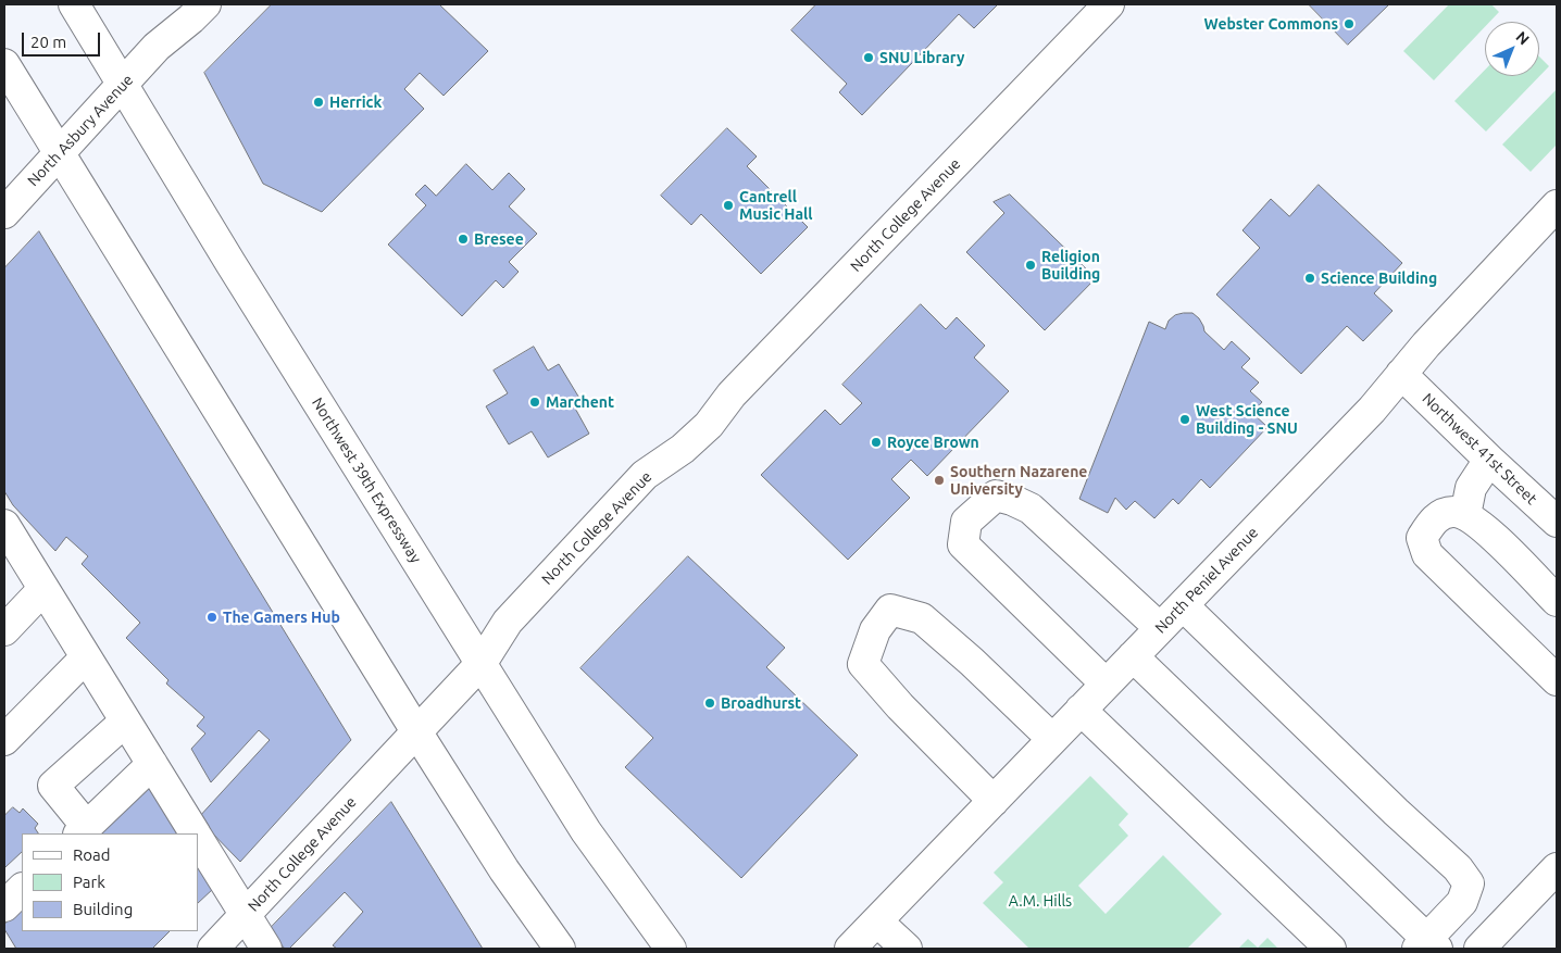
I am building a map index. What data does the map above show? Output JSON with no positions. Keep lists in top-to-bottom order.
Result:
{
  "streets": {
    "main road": [
      "North Asbury Avenue",
      "North College Avenue",
      "Northwest 41st Street",
      "Northwest 39th Expressway",
      "North Peniel Avenue"
    ]
  },
  "crossings": [
    ["North Asbury Avenue", "Northwest 39th Expressway"],
    ["North College Avenue", "Northwest 39th Expressway"],
    ["Northwest 41st Street", "North Peniel Avenue"]
  ],
  "parks": ["A.M. Hills"],
  "places": [
    "Webster Commons",
    "SNU Library",
    "Herrick",
    "Cantrell Music Hall",
    "Bresee",
    "Religion Building",
    "Science Building",
    "Marchent",
    "West Science Building - SNU",
    "Royce Brown",
    "Southern Nazarene University",
    "The Gamers Hub",
    "Broadhurst"
  ],
  "legend": ["Road", "Park", "Building"],
  "scale_bar": "20 m",
  "north": "top right"
}
